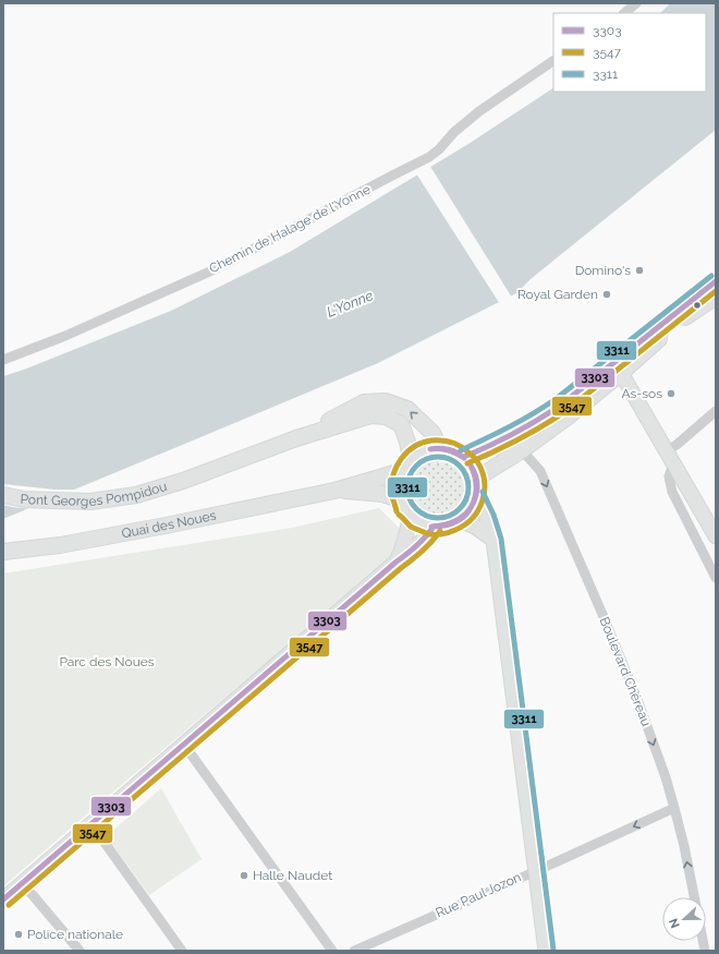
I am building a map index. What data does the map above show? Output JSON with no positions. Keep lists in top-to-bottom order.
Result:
{
  "streets": {
    "main road": ["Pont Georges Pompidou", "Quai des Noues"],
    "street": ["Chemin de Halage de l'Yonne", "Boulevard Chéreau", "Rue Paul Jozon"]
  },
  "crossings": [
    ["Boulevard Chéreau", "Rue Paul Jozon"]
  ],
  "one_way": ["Rue Paul Jozon"],
  "water": ["L'Yonne"],
  "parks": ["Parc des Noues"],
  "places": [
    "Domino's",
    "Royal Garden",
    "As-sos",
    "Halle Naudet",
    "Police nationale"
  ],
  "lines": ["transit line 3311", "transit line 3303", "transit line 3547"],
  "legend": ["3303", "3547", "3311"],
  "north": "left"
}
